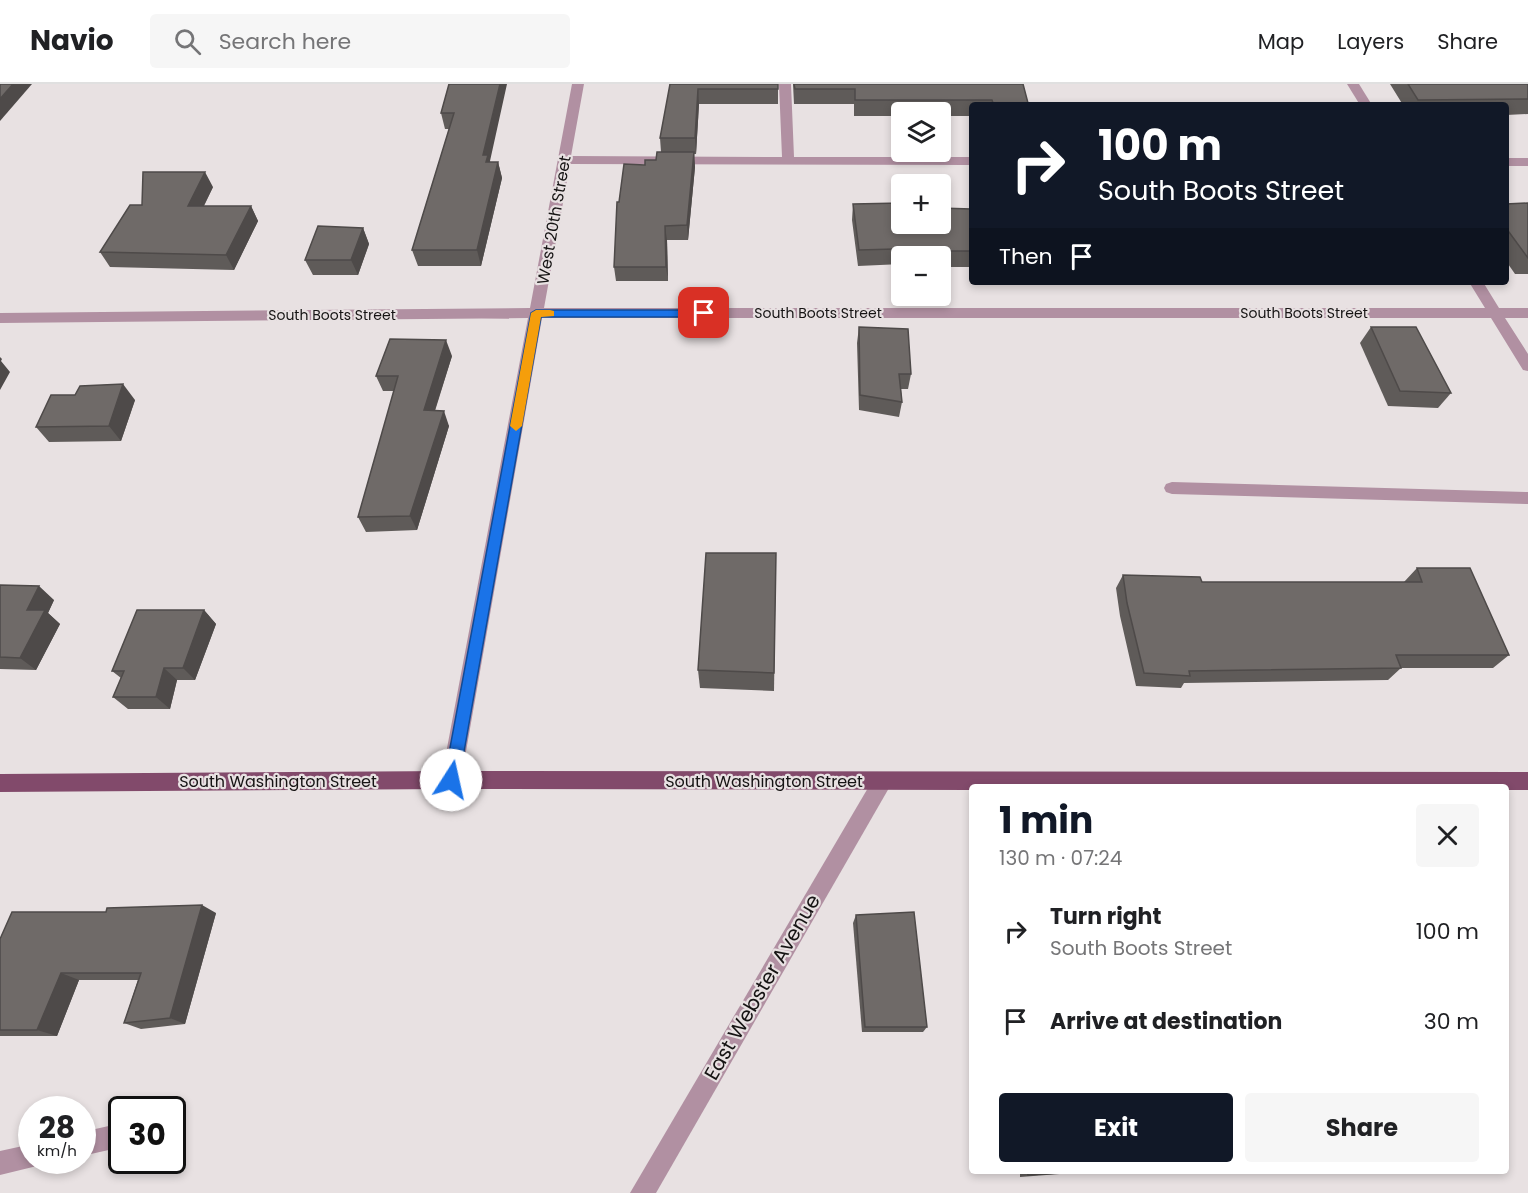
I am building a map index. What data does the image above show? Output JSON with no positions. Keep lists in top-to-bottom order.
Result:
{
  "streets": {
    "main road": ["South Washington Street"],
    "street": ["West 20th Street", "South Boots Street", "East Webster Avenue"]
  },
  "crossings": [
    ["West 20th Street", "South Boots Street"],
    ["West 20th Street", "South Washington Street"],
    ["South Washington Street", "East Webster Avenue"]
  ],
  "page": {
    "header": "Navio",
    "search": "Search here",
    "nav": ["Map", "Layers", "Share"],
    "map_buttons": ["+", "−"],
    "turn": ["100 m", "South Boots Street"],
    "then": "Then",
    "heading": ["1 min", "130 m · 07:24"],
    "list": [
      {
        "name": "Turn right",
        "note": "South Boots Street",
        "value": "100 m"
      },
      {
        "name": "Arrive at destination",
        "value": "30 m"
      }
    ],
    "buttons": ["Exit", "Share"],
    "speed": "28 km/h",
    "limit": "30"
  }
}
